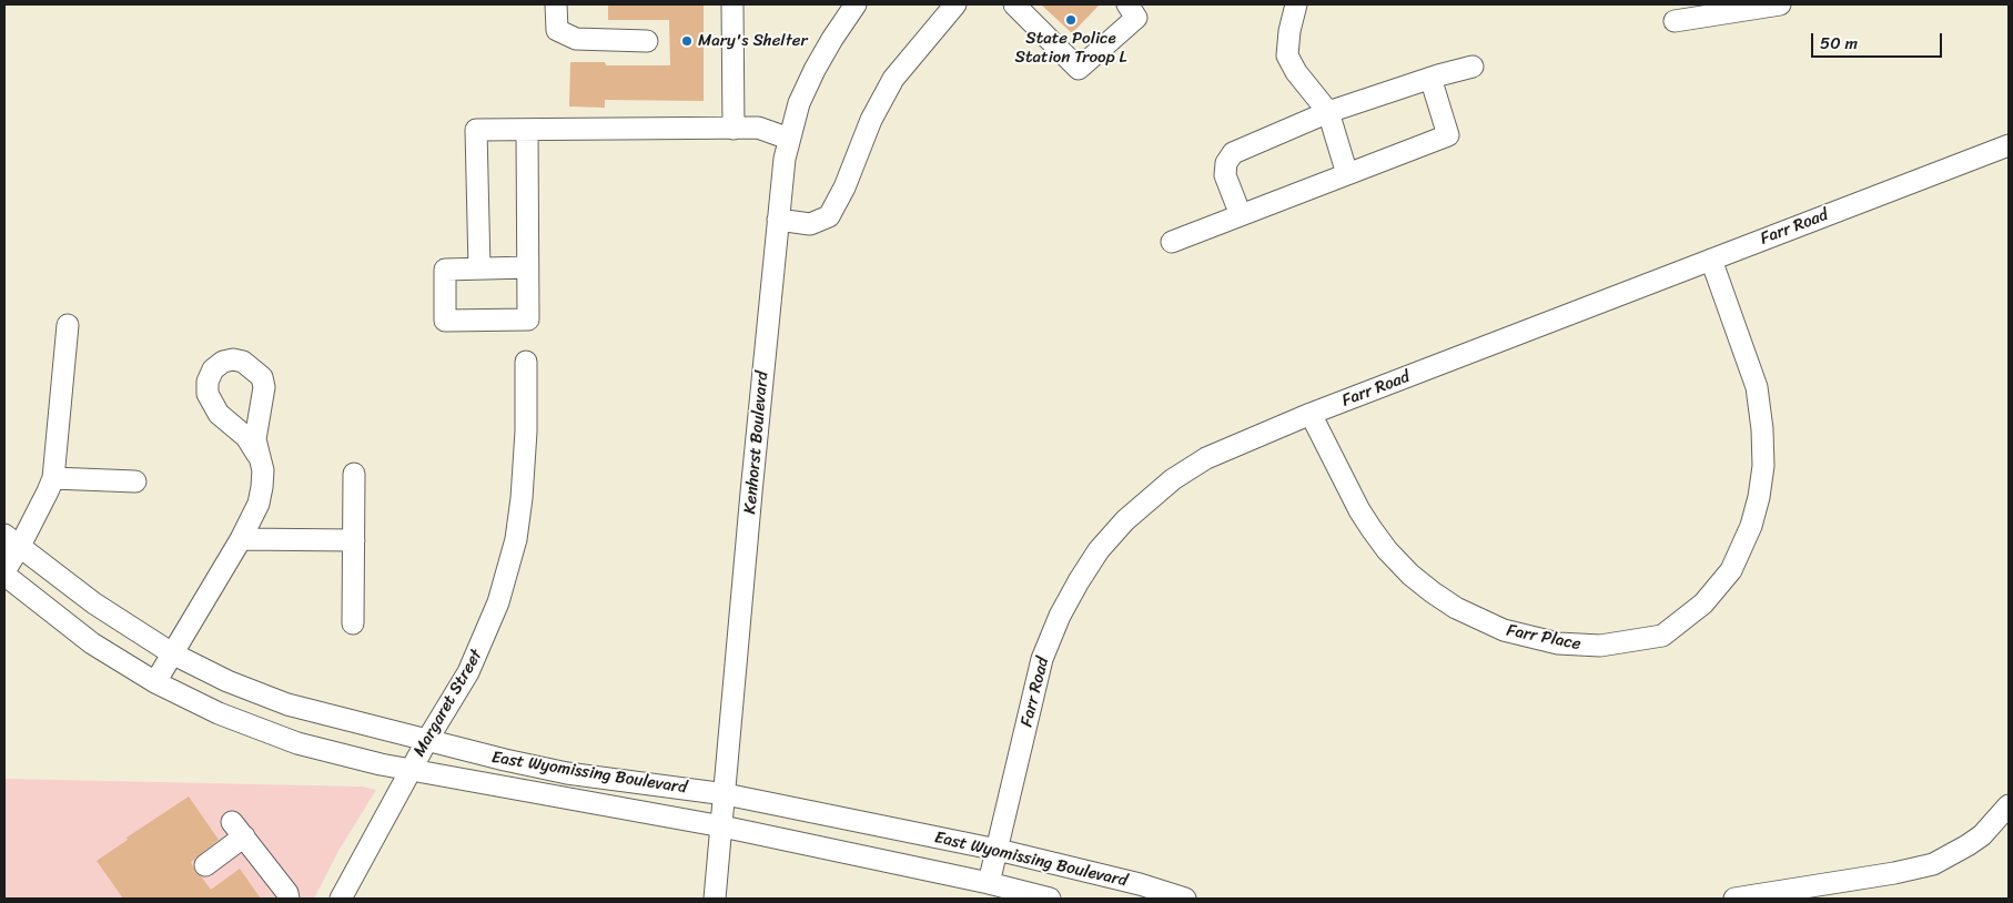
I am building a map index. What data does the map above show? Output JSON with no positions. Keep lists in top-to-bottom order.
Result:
{
  "streets": {
    "street": [
      "Farr Road",
      "Kenhorst Boulevard",
      "Farr Place",
      "Margaret Street",
      "East Wyomissing Boulevard"
    ]
  },
  "crossings": [
    ["Farr Road", "Farr Place"],
    ["Farr Road", "East Wyomissing Boulevard"],
    ["Kenhorst Boulevard", "East Wyomissing Boulevard"],
    ["Margaret Street", "East Wyomissing Boulevard"]
  ],
  "places": ["State Police Station Troop L", "Mary's Shelter"],
  "scale_bar": "50 m"
}
